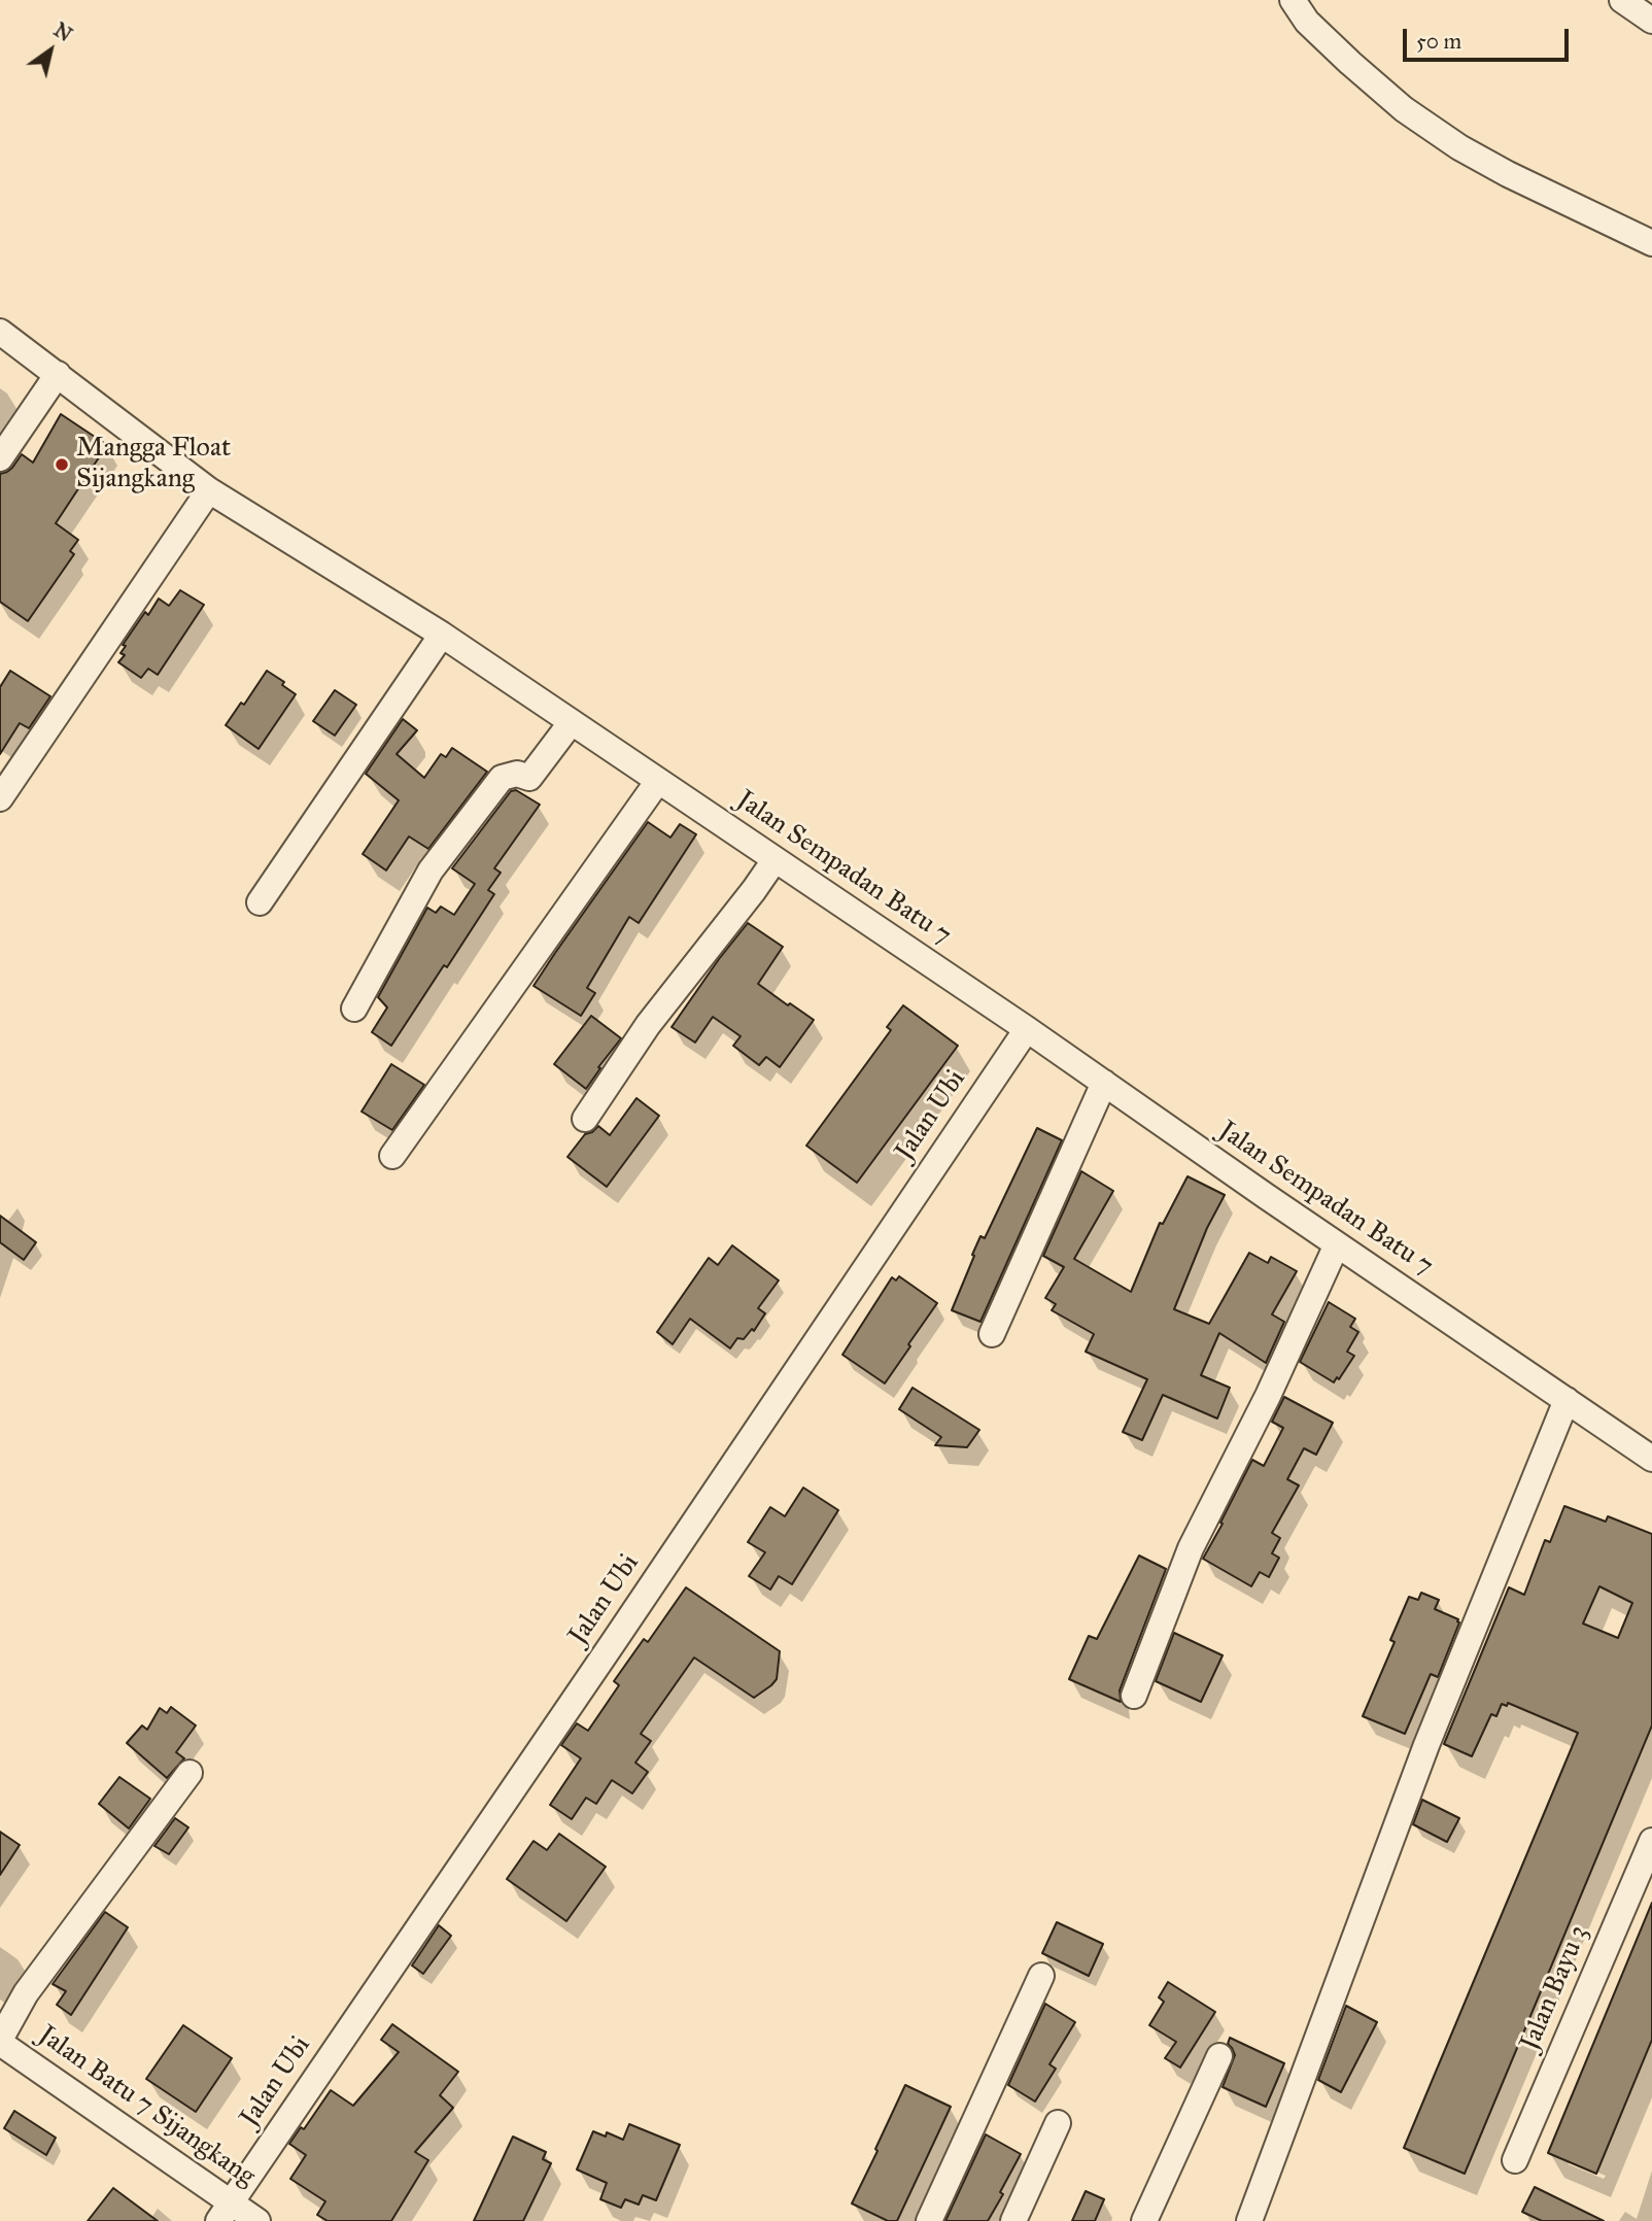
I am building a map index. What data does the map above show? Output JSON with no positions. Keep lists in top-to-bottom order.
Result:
{
  "streets": {
    "street": [
      "Jalan Sempadan Batu 7",
      "Jalan Ubi",
      "Jalan Bayu 3",
      "Jalan Batu 7 Sijangkang"
    ]
  },
  "crossings": [
    ["Jalan Sempadan Batu 7", "Jalan Ubi"],
    ["Jalan Ubi", "Jalan Batu 7 Sijangkang"]
  ],
  "places": ["Mangga Float Sijangkang"],
  "scale_bar": "50 m",
  "north": "top right"
}
